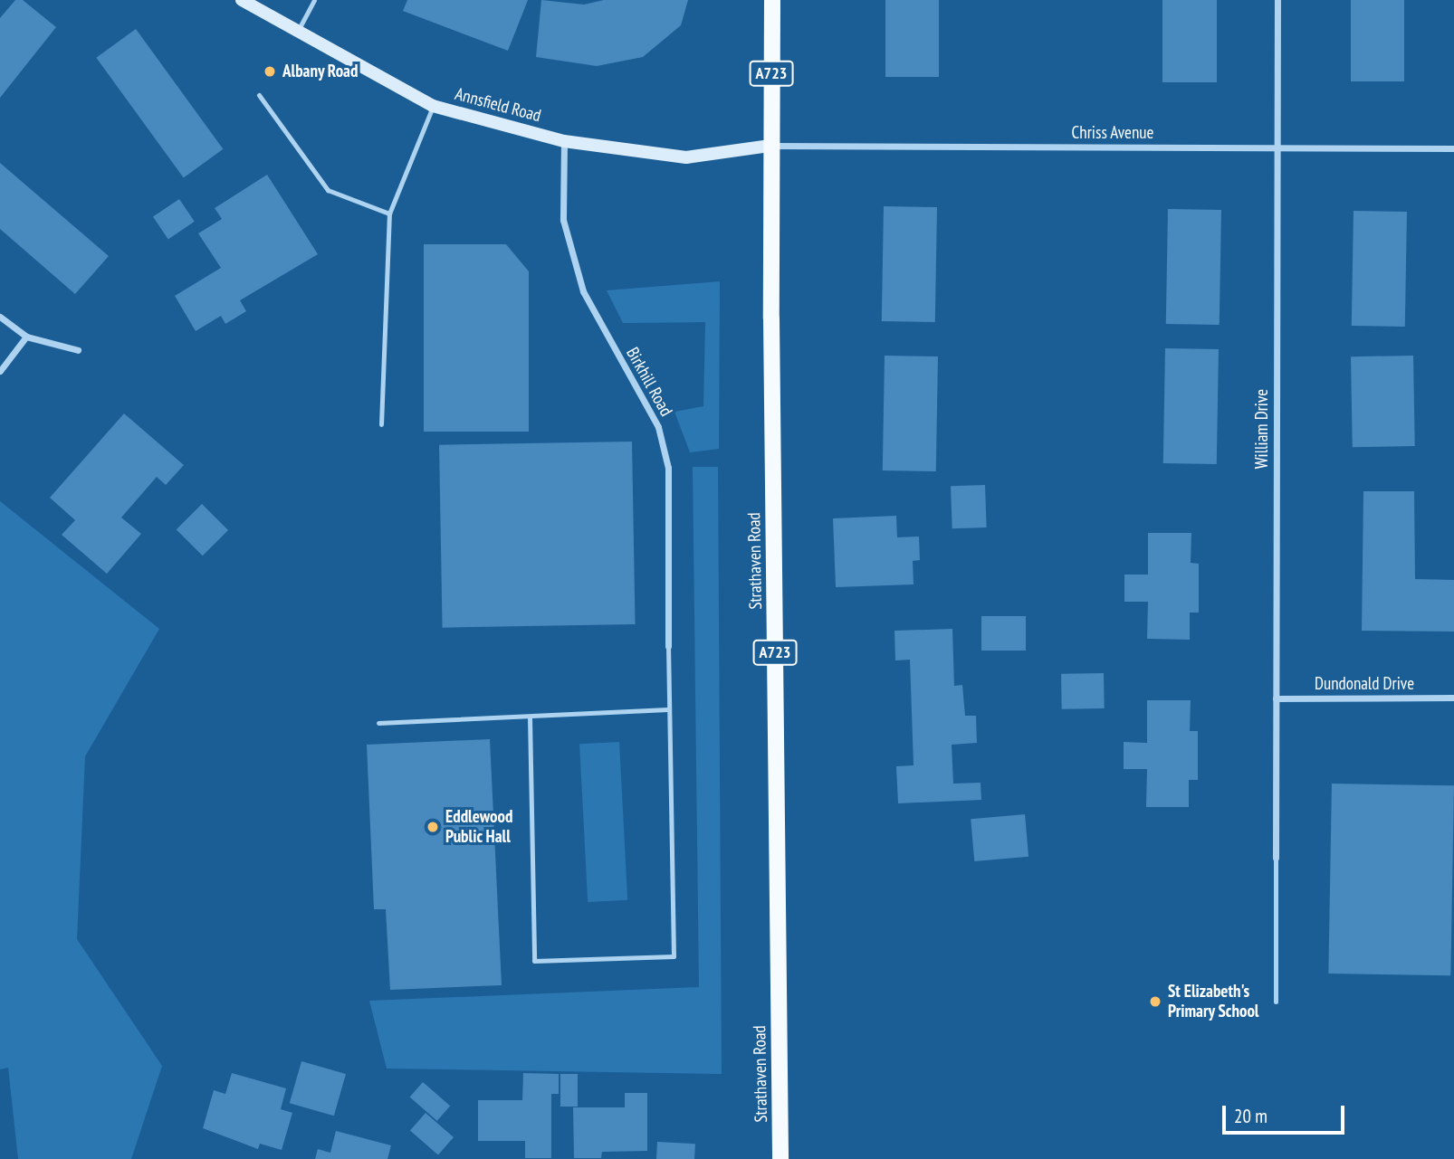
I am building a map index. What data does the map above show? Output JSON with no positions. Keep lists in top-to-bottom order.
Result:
{
  "streets": {
    "main road": ["A723", "Strathaven Road"],
    "street": [
      "Annsfield Road",
      "Chriss Avenue",
      "Birkhill Road",
      "William Drive",
      "Dundonald Drive"
    ]
  },
  "crossings": [
    ["Annsfield Road", "Chriss Avenue"],
    ["Annsfield Road", "Birkhill Road"],
    ["Annsfield Road", "Strathaven Road"],
    ["Chriss Avenue", "William Drive"],
    ["Chriss Avenue", "Strathaven Road"],
    ["William Drive", "Dundonald Drive"]
  ],
  "places": ["Albany Road", "Eddlewood Public Hall", "St Elizabeth's Primary School"],
  "scale_bar": "20 m"
}
